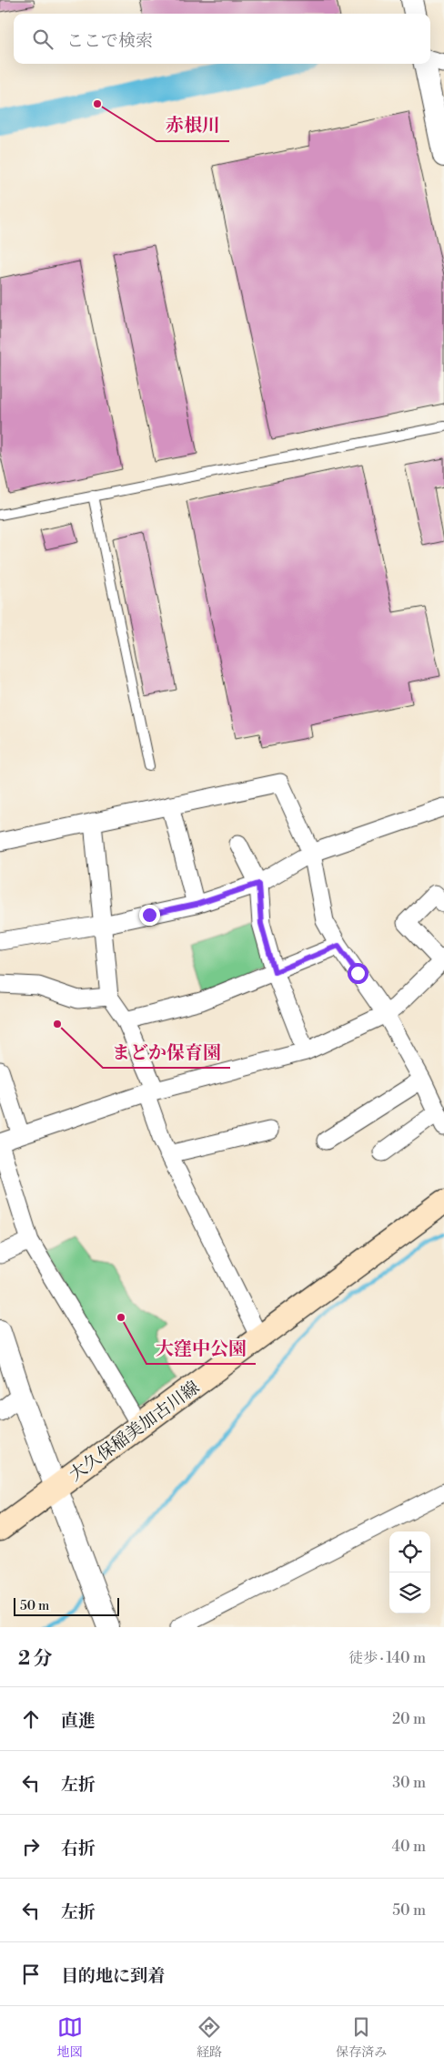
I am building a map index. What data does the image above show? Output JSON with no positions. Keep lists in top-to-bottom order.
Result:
{
  "streets": {
    "main road": ["大久保稲美加古川線"]
  },
  "places": ["赤根川", "まどか保育園", "大窪中公園"],
  "scale_bar": "50 m",
  "page": {
    "search": "ここで検索",
    "scale": "50 m",
    "heading": ["2 分", "徒歩 · 140 m"],
    "list": [
      ["直進", "20 m"],
      ["左折", "30 m"],
      ["右折", "40 m"],
      ["左折", "50 m"],
      "目的地に到着"
    ],
    "nav": ["地図", "経路", "保存済み"]
  }
}
